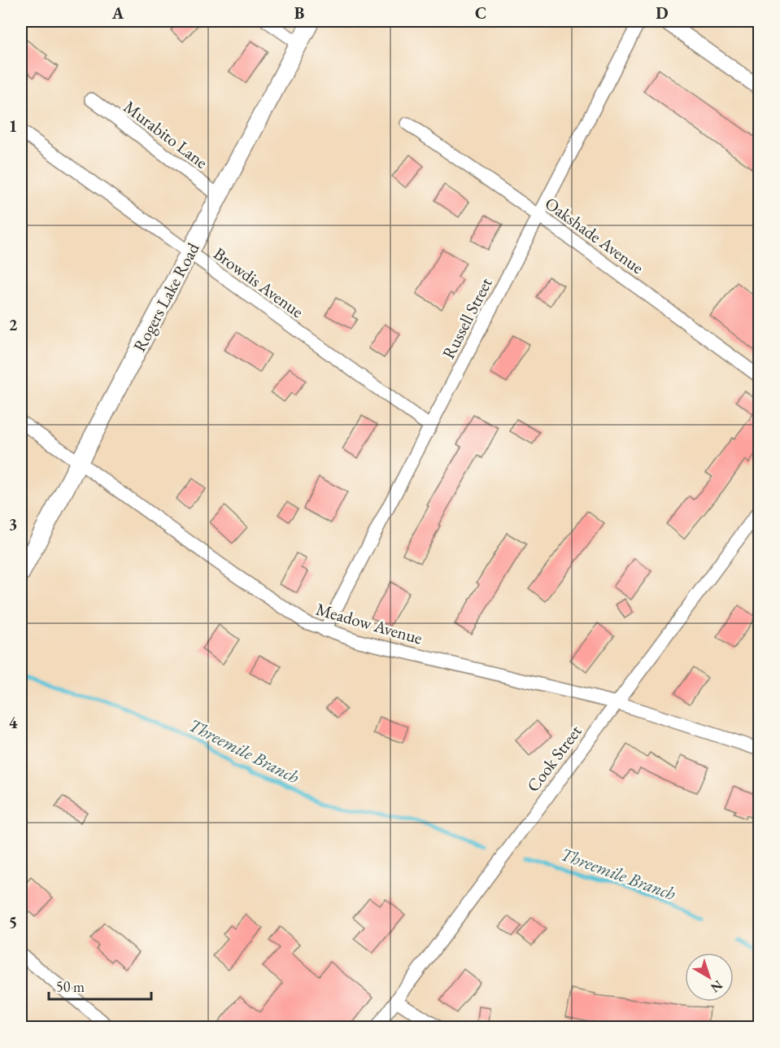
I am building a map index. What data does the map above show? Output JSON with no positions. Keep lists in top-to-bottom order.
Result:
{
  "streets": {
    "main road": ["Rogers Lake Road"],
    "street": [
      "Murabito Lane",
      "Oakshade Avenue",
      "Browdis Avenue",
      "Russell Street",
      "Meadow Avenue",
      "Cook Street"
    ]
  },
  "crossings": [
    ["Murabito Lane", "Rogers Lake Road"],
    ["Oakshade Avenue", "Russell Street"],
    ["Browdis Avenue", "Rogers Lake Road"],
    ["Browdis Avenue", "Russell Street"],
    ["Rogers Lake Road", "Meadow Avenue"],
    ["Russell Street", "Meadow Avenue"],
    ["Meadow Avenue", "Cook Street"]
  ],
  "water": ["Threemile Branch"],
  "scale_bar": "50 m",
  "north": "bottom right",
  "grid": {
    "columns": [
      "A",
      "B",
      "C",
      "D"
    ],
    "rows": [
      "1",
      "2",
      "3",
      "4",
      "5"
    ]
  }
}
